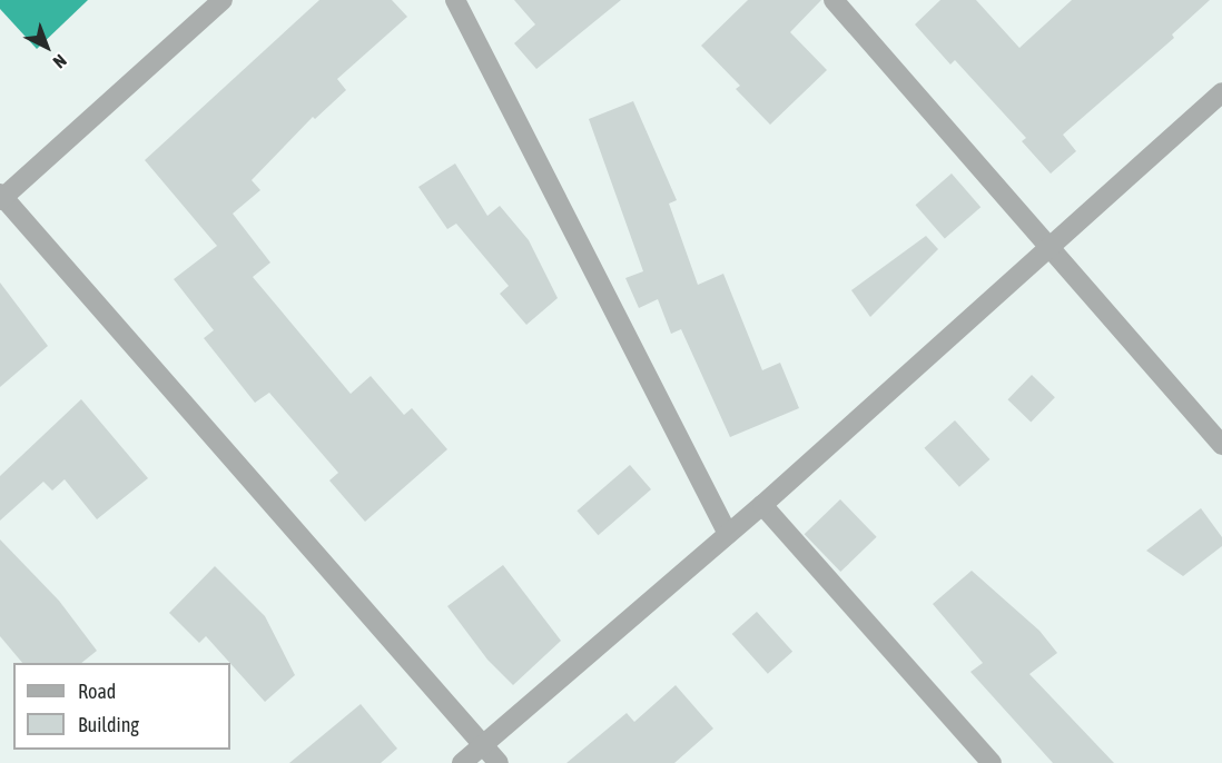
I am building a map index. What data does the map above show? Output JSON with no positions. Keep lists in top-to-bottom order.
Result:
{
  "legend": ["Road", "Building"],
  "north": "bottom right"
}
